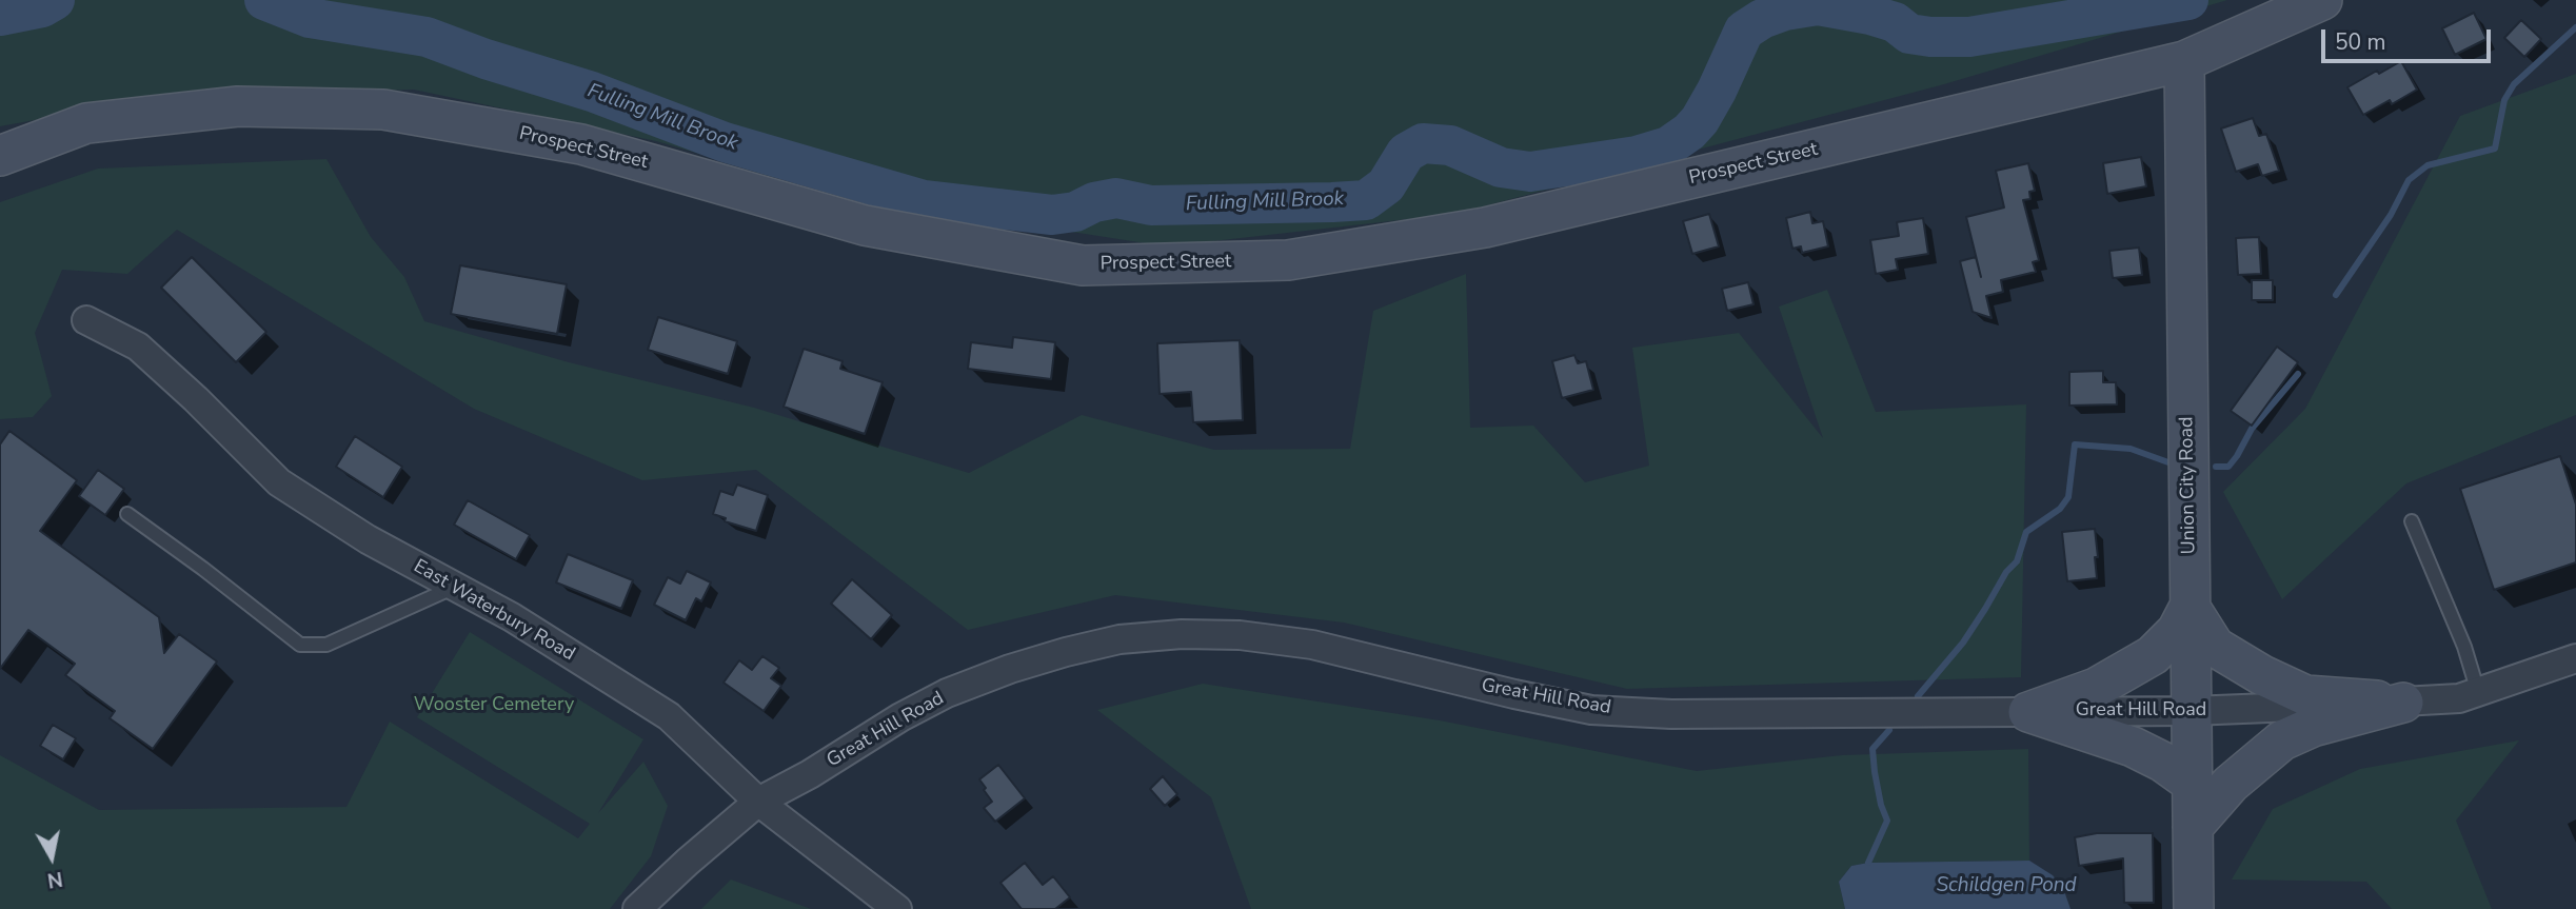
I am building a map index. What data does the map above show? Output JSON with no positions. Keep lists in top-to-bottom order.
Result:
{
  "streets": {
    "main road": ["Prospect Street", "Union City Road"],
    "street": ["East Waterbury Road", "Great Hill Road"]
  },
  "crossings": [
    ["Prospect Street", "Union City Road"],
    ["Union City Road", "Great Hill Road"],
    ["East Waterbury Road", "Great Hill Road"]
  ],
  "water": ["Fulling Mill Brook", "Schildgen Pond"],
  "parks": ["Wooster Cemetery"],
  "scale_bar": "50 m",
  "north": "bottom"
}
